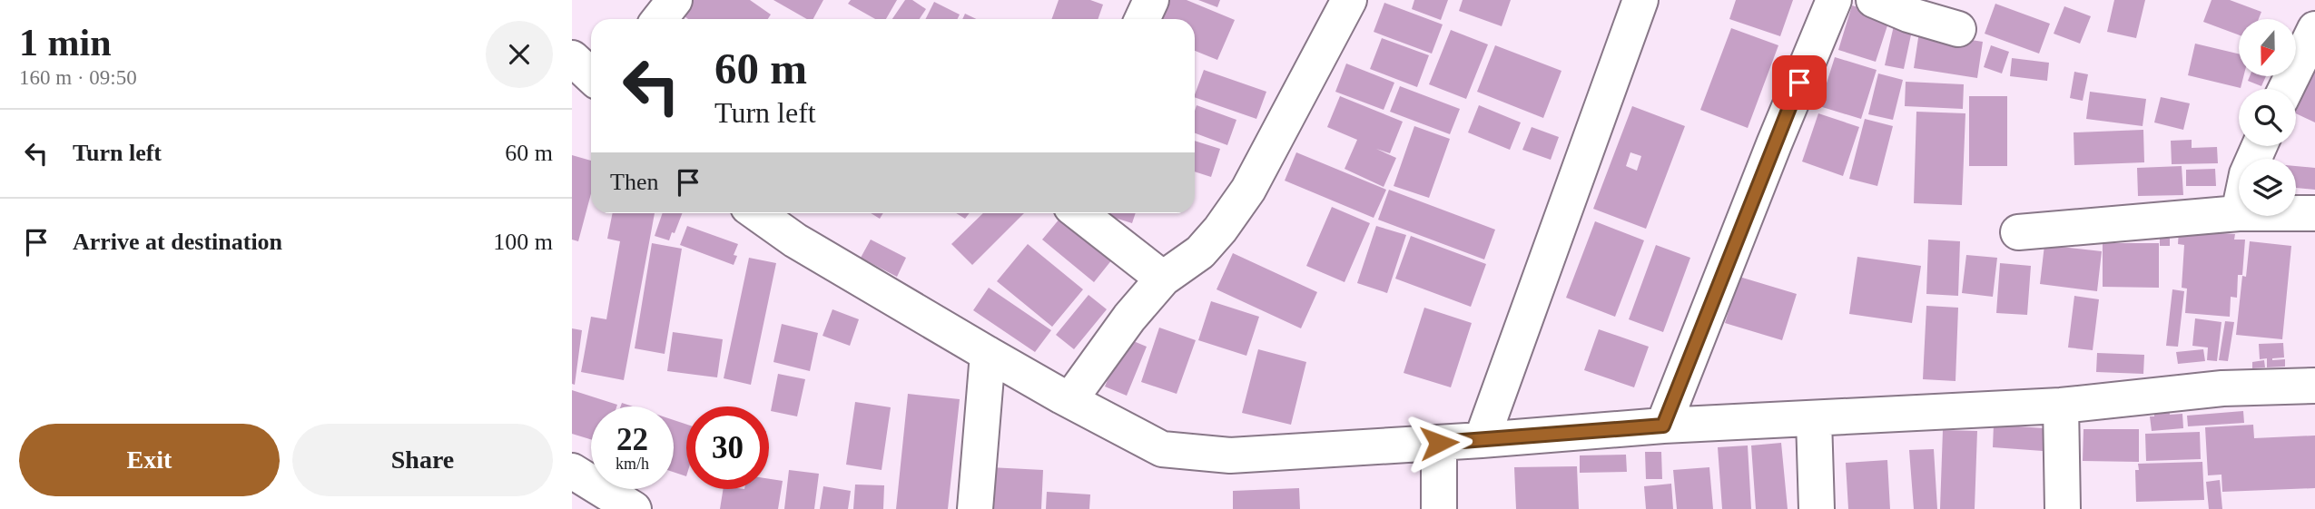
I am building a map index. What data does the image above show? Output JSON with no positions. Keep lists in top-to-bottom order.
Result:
{
  "north": "bottom",
  "page": {
    "heading": ["1 min", "160 m · 09:50"],
    "turn": ["60 m", "Turn left"],
    "list": [
      {
        "name": "Turn left",
        "value": "60 m"
      },
      {
        "name": "Arrive at destination",
        "value": "100 m"
      }
    ],
    "then": "Then",
    "speed": "22 km/h",
    "limit": "30",
    "buttons": ["Exit", "Share"]
  }
}
